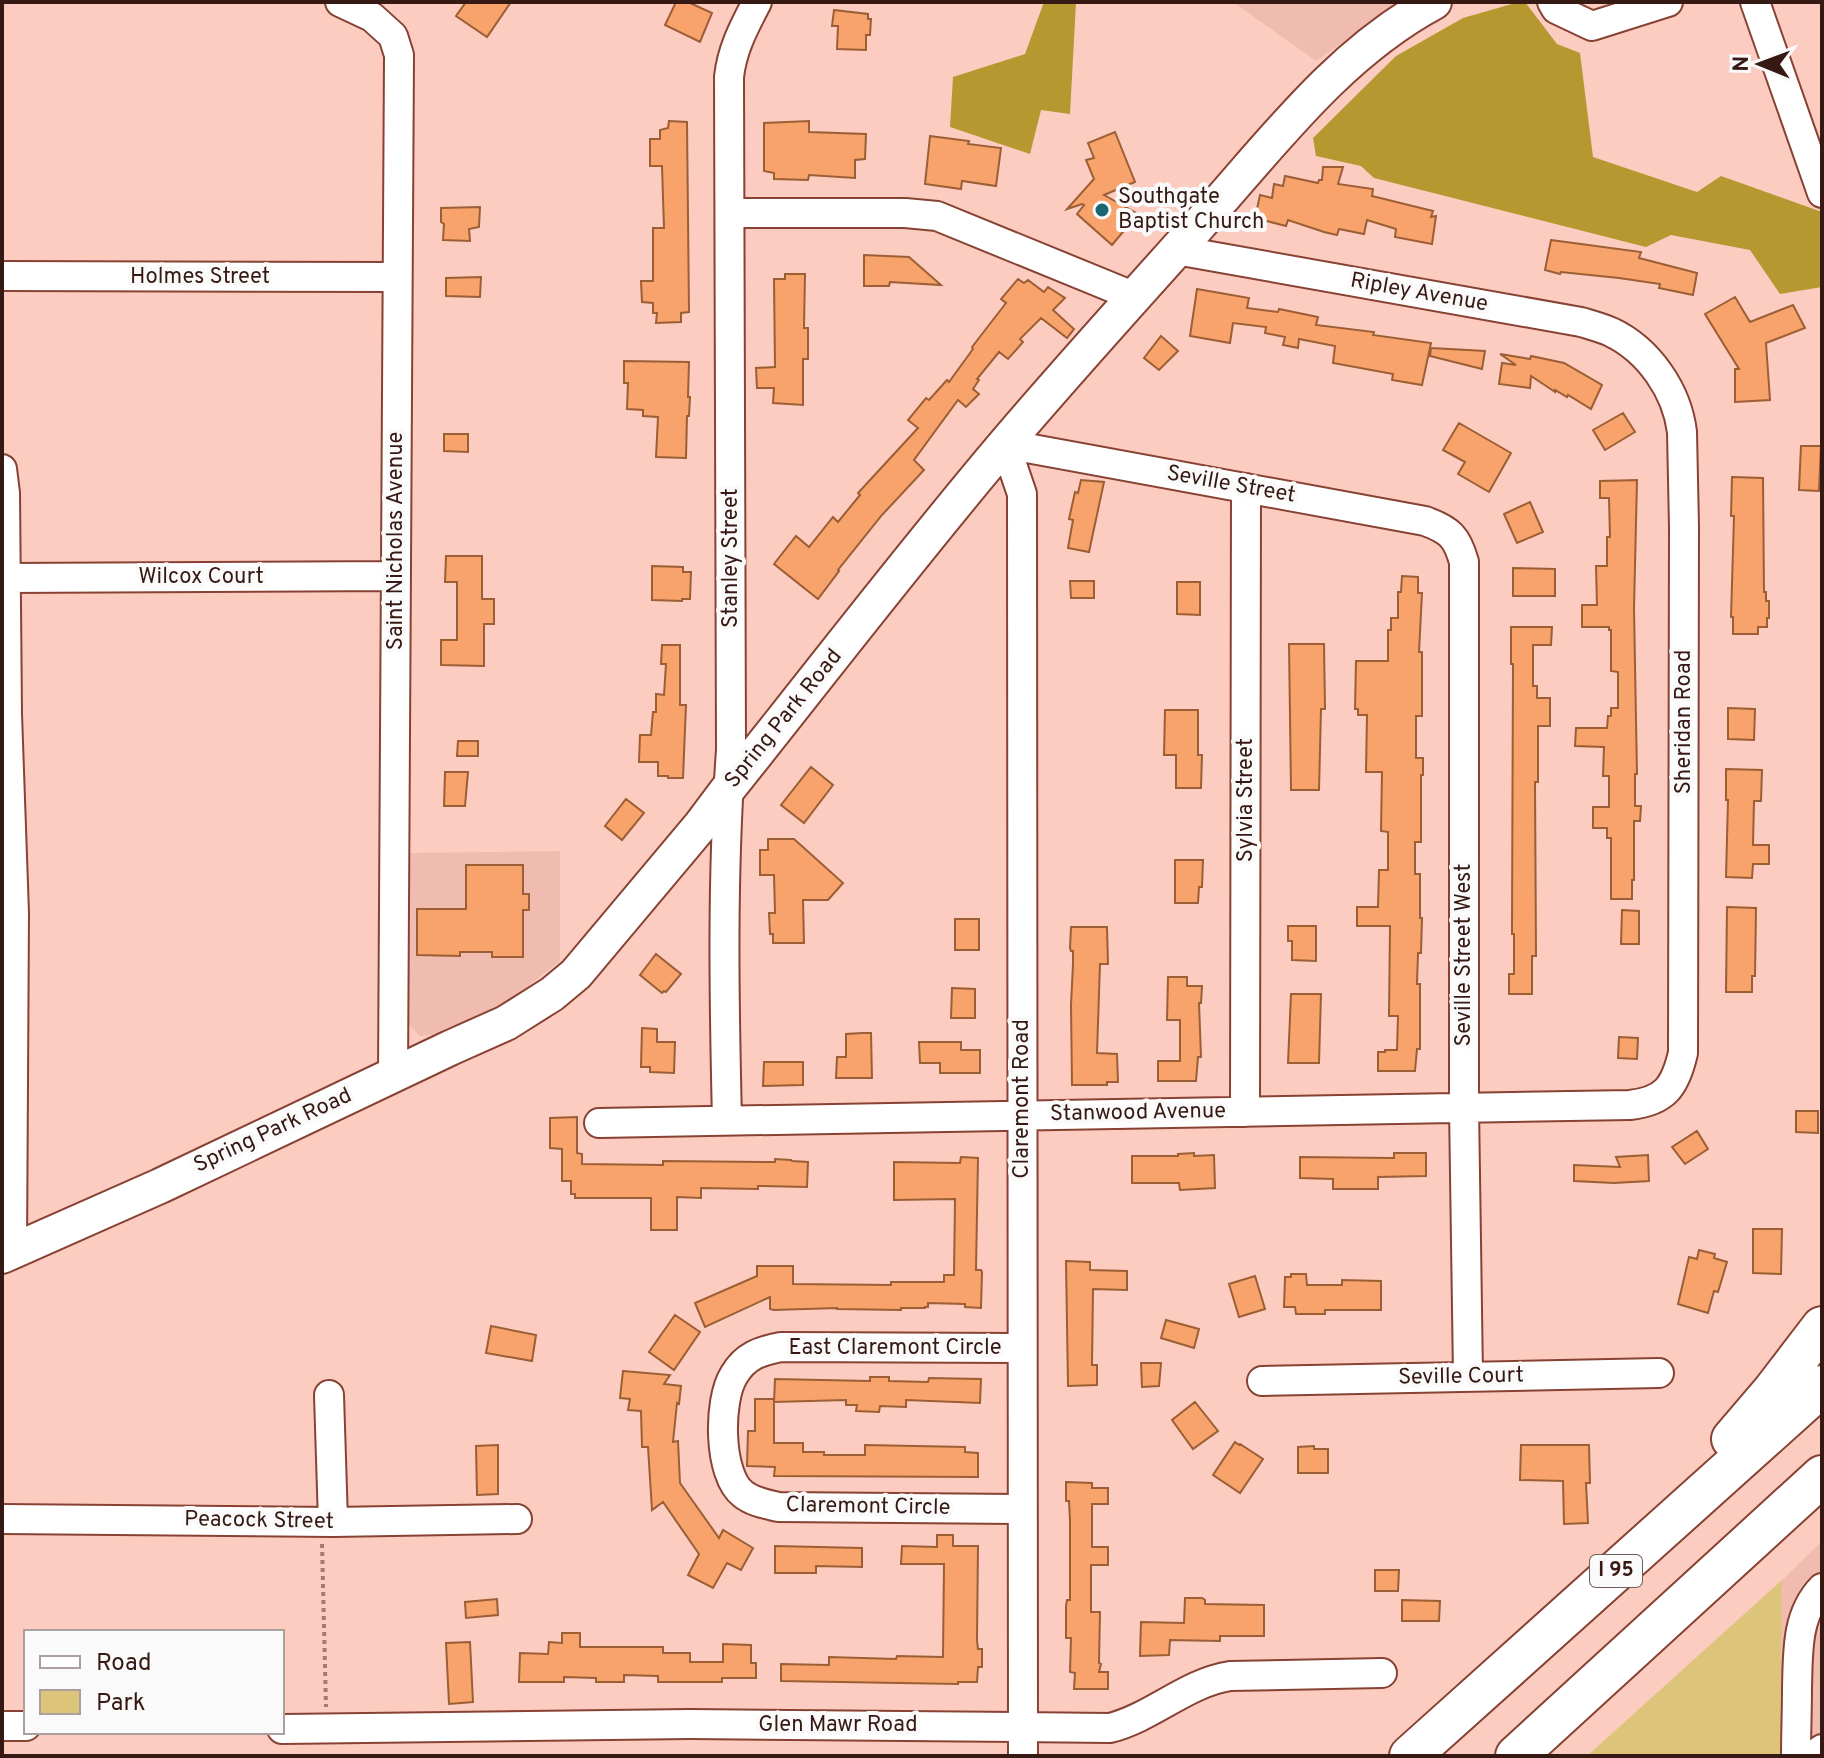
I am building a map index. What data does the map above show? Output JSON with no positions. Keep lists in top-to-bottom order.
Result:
{
  "streets": {
    "highway": ["I 95"],
    "main road": ["Spring Park Road"],
    "street": [
      "Holmes Street",
      "Ripley Avenue",
      "Seville Street",
      "Saint Nicholas Avenue",
      "Stanley Street",
      "Wilcox Court",
      "Sheridan Road",
      "Sylvia Street",
      "Seville Street West",
      "Claremont Road",
      "Stanwood Avenue",
      "East Claremont Circle",
      "Seville Court",
      "Claremont Circle",
      "Peacock Street",
      "Glen Mawr Road"
    ]
  },
  "crossings": [
    ["Holmes Street", "Saint Nicholas Avenue"],
    ["Ripley Avenue", "Spring Park Road"],
    ["Ripley Avenue", "Sheridan Road"],
    ["Seville Street", "Spring Park Road"],
    ["Seville Street", "Sylvia Street"],
    ["Seville Street", "Seville Street West"],
    ["Seville Street", "Claremont Road"],
    ["Saint Nicholas Avenue", "Wilcox Court"],
    ["Saint Nicholas Avenue", "Spring Park Road"],
    ["Stanley Street", "Spring Park Road"],
    ["Stanley Street", "Stanwood Avenue"],
    ["Spring Park Road", "Claremont Road"],
    ["Sheridan Road", "Stanwood Avenue"],
    ["Sylvia Street", "Stanwood Avenue"],
    ["Seville Street West", "Stanwood Avenue"],
    ["Seville Street West", "Seville Court"],
    ["Claremont Road", "Stanwood Avenue"],
    ["Claremont Road", "East Claremont Circle"],
    ["Claremont Road", "Claremont Circle"],
    ["Claremont Road", "Glen Mawr Road"],
    ["East Claremont Circle", "Claremont Circle"]
  ],
  "places": ["Southgate Baptist Church"],
  "legend": ["Road", "Park"],
  "north": "left"
}
